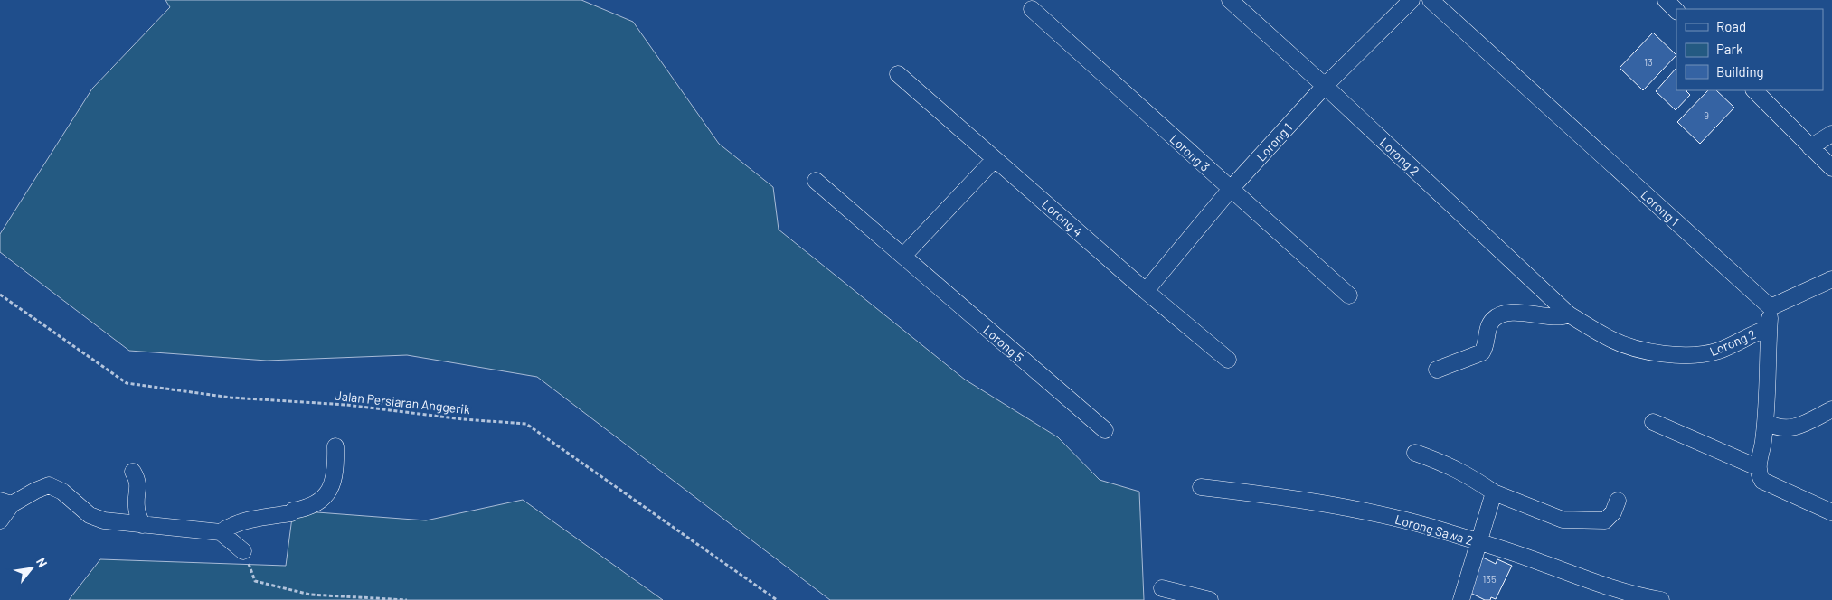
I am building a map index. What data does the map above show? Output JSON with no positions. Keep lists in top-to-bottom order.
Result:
{
  "streets": {
    "street": [
      "Lorong 1",
      "Lorong 3",
      "Lorong 2",
      "Lorong 4",
      "Lorong 5",
      "Lorong Sawa 2"
    ],
    "path": ["Jalan Persiaran Anggerik"]
  },
  "crossings": [
    ["Lorong 1", "Lorong 3"],
    ["Lorong 1", "Lorong 2"],
    ["Lorong 1", "Lorong 4"]
  ],
  "house_numbers": ["13", "9", "135"],
  "legend": ["Road", "Park", "Building"],
  "north": "top right"
}
